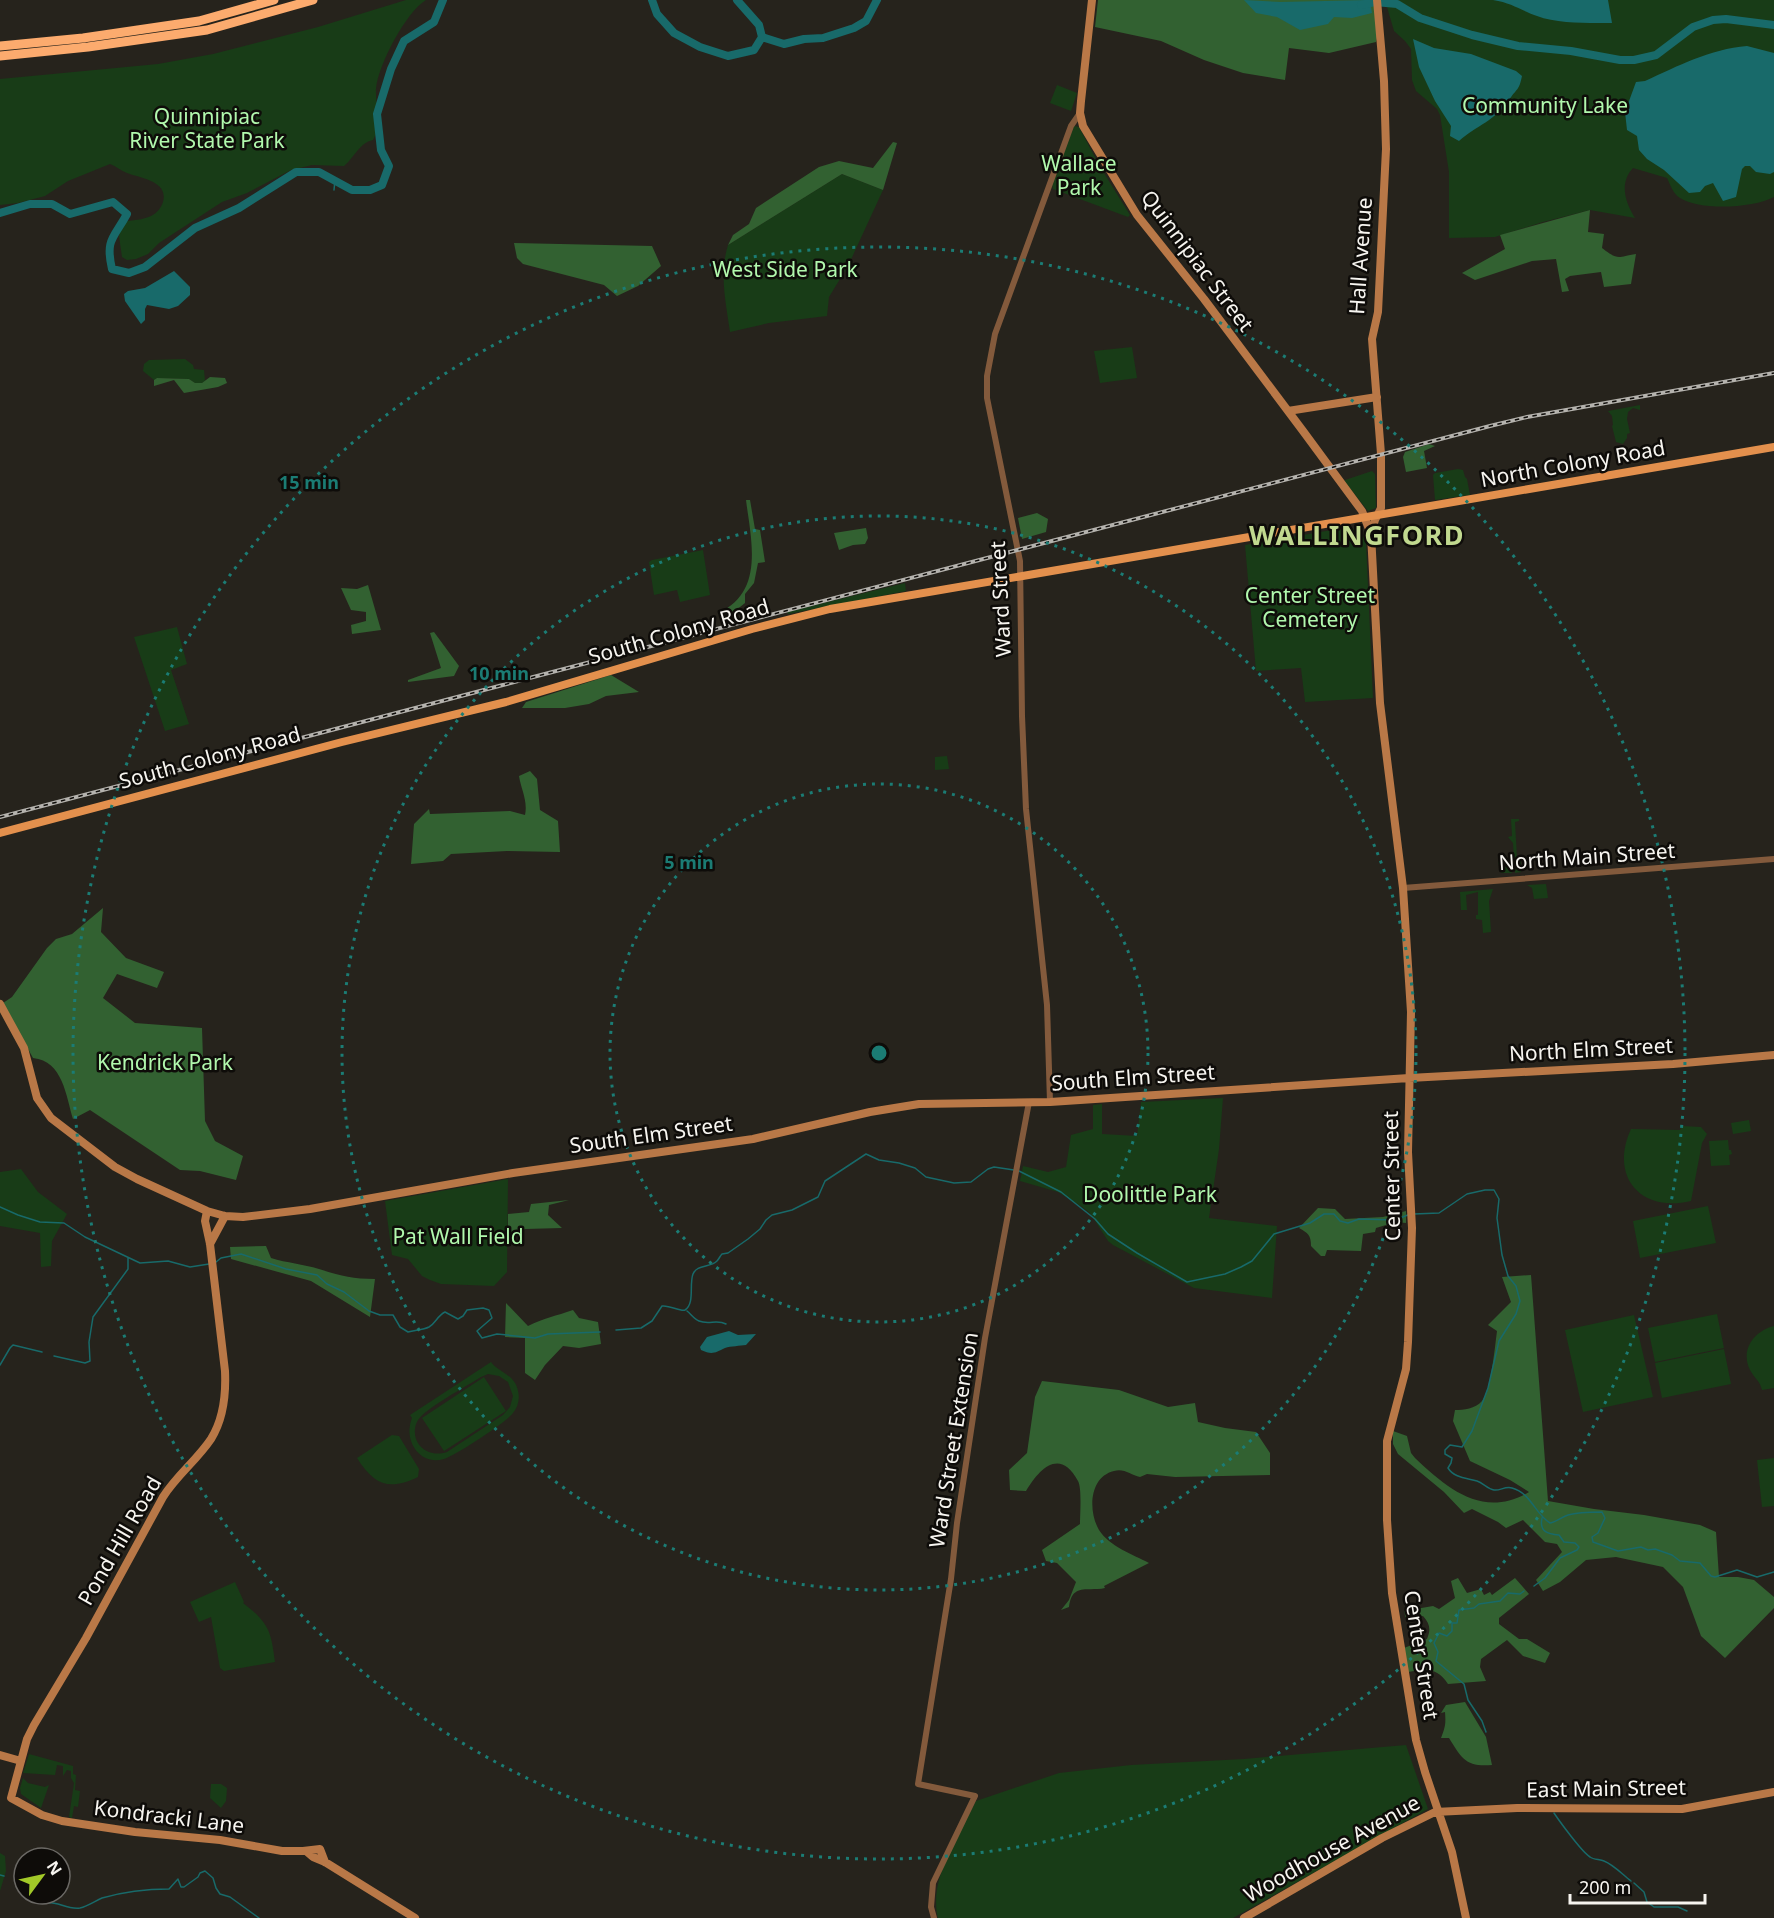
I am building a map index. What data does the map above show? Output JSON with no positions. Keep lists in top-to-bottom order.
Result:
{
  "streets": {
    "main road": [
      "Hall Avenue",
      "Quinnipiac Street",
      "North Colony Road",
      "South Colony Road",
      "North Elm Street",
      "South Elm Street",
      "Center Street",
      "Pond Hill Road",
      "East Main Street",
      "Kondracki Lane",
      "Woodhouse Avenue"
    ],
    "street": ["Ward Street", "North Main Street", "Ward Street Extension"]
  },
  "crossings": [
    ["Hall Avenue", "North Colony Road"],
    ["Hall Avenue", "South Colony Road"],
    ["Hall Avenue", "Center Street"],
    ["Quinnipiac Street", "Ward Street"],
    ["Quinnipiac Street", "South Colony Road"],
    ["Quinnipiac Street", "Center Street"],
    ["North Colony Road", "South Colony Road"],
    ["North Colony Road", "Center Street"],
    ["Ward Street", "South Colony Road"],
    ["Ward Street", "South Elm Street"],
    ["South Colony Road", "Center Street"],
    ["North Main Street", "Center Street"],
    ["North Elm Street", "South Elm Street"],
    ["North Elm Street", "Center Street"],
    ["South Elm Street", "Center Street"],
    ["South Elm Street", "Ward Street Extension"],
    ["South Elm Street", "Pond Hill Road"],
    ["Center Street", "East Main Street"],
    ["Center Street", "Woodhouse Avenue"],
    ["Pond Hill Road", "Kondracki Lane"],
    ["East Main Street", "Woodhouse Avenue"]
  ],
  "districts": ["WALLINGFORD"],
  "parks": [
    "Community Lake",
    "Quinnipiac River State Park",
    "Wallace Park",
    "West Side Park",
    "Center Street Cemetery",
    "Kendrick Park",
    "Doolittle Park",
    "Pat Wall Field"
  ],
  "scale_bar": "200 m",
  "north": "top right",
  "rings": ["15 min", "10 min", "5 min"]
}
